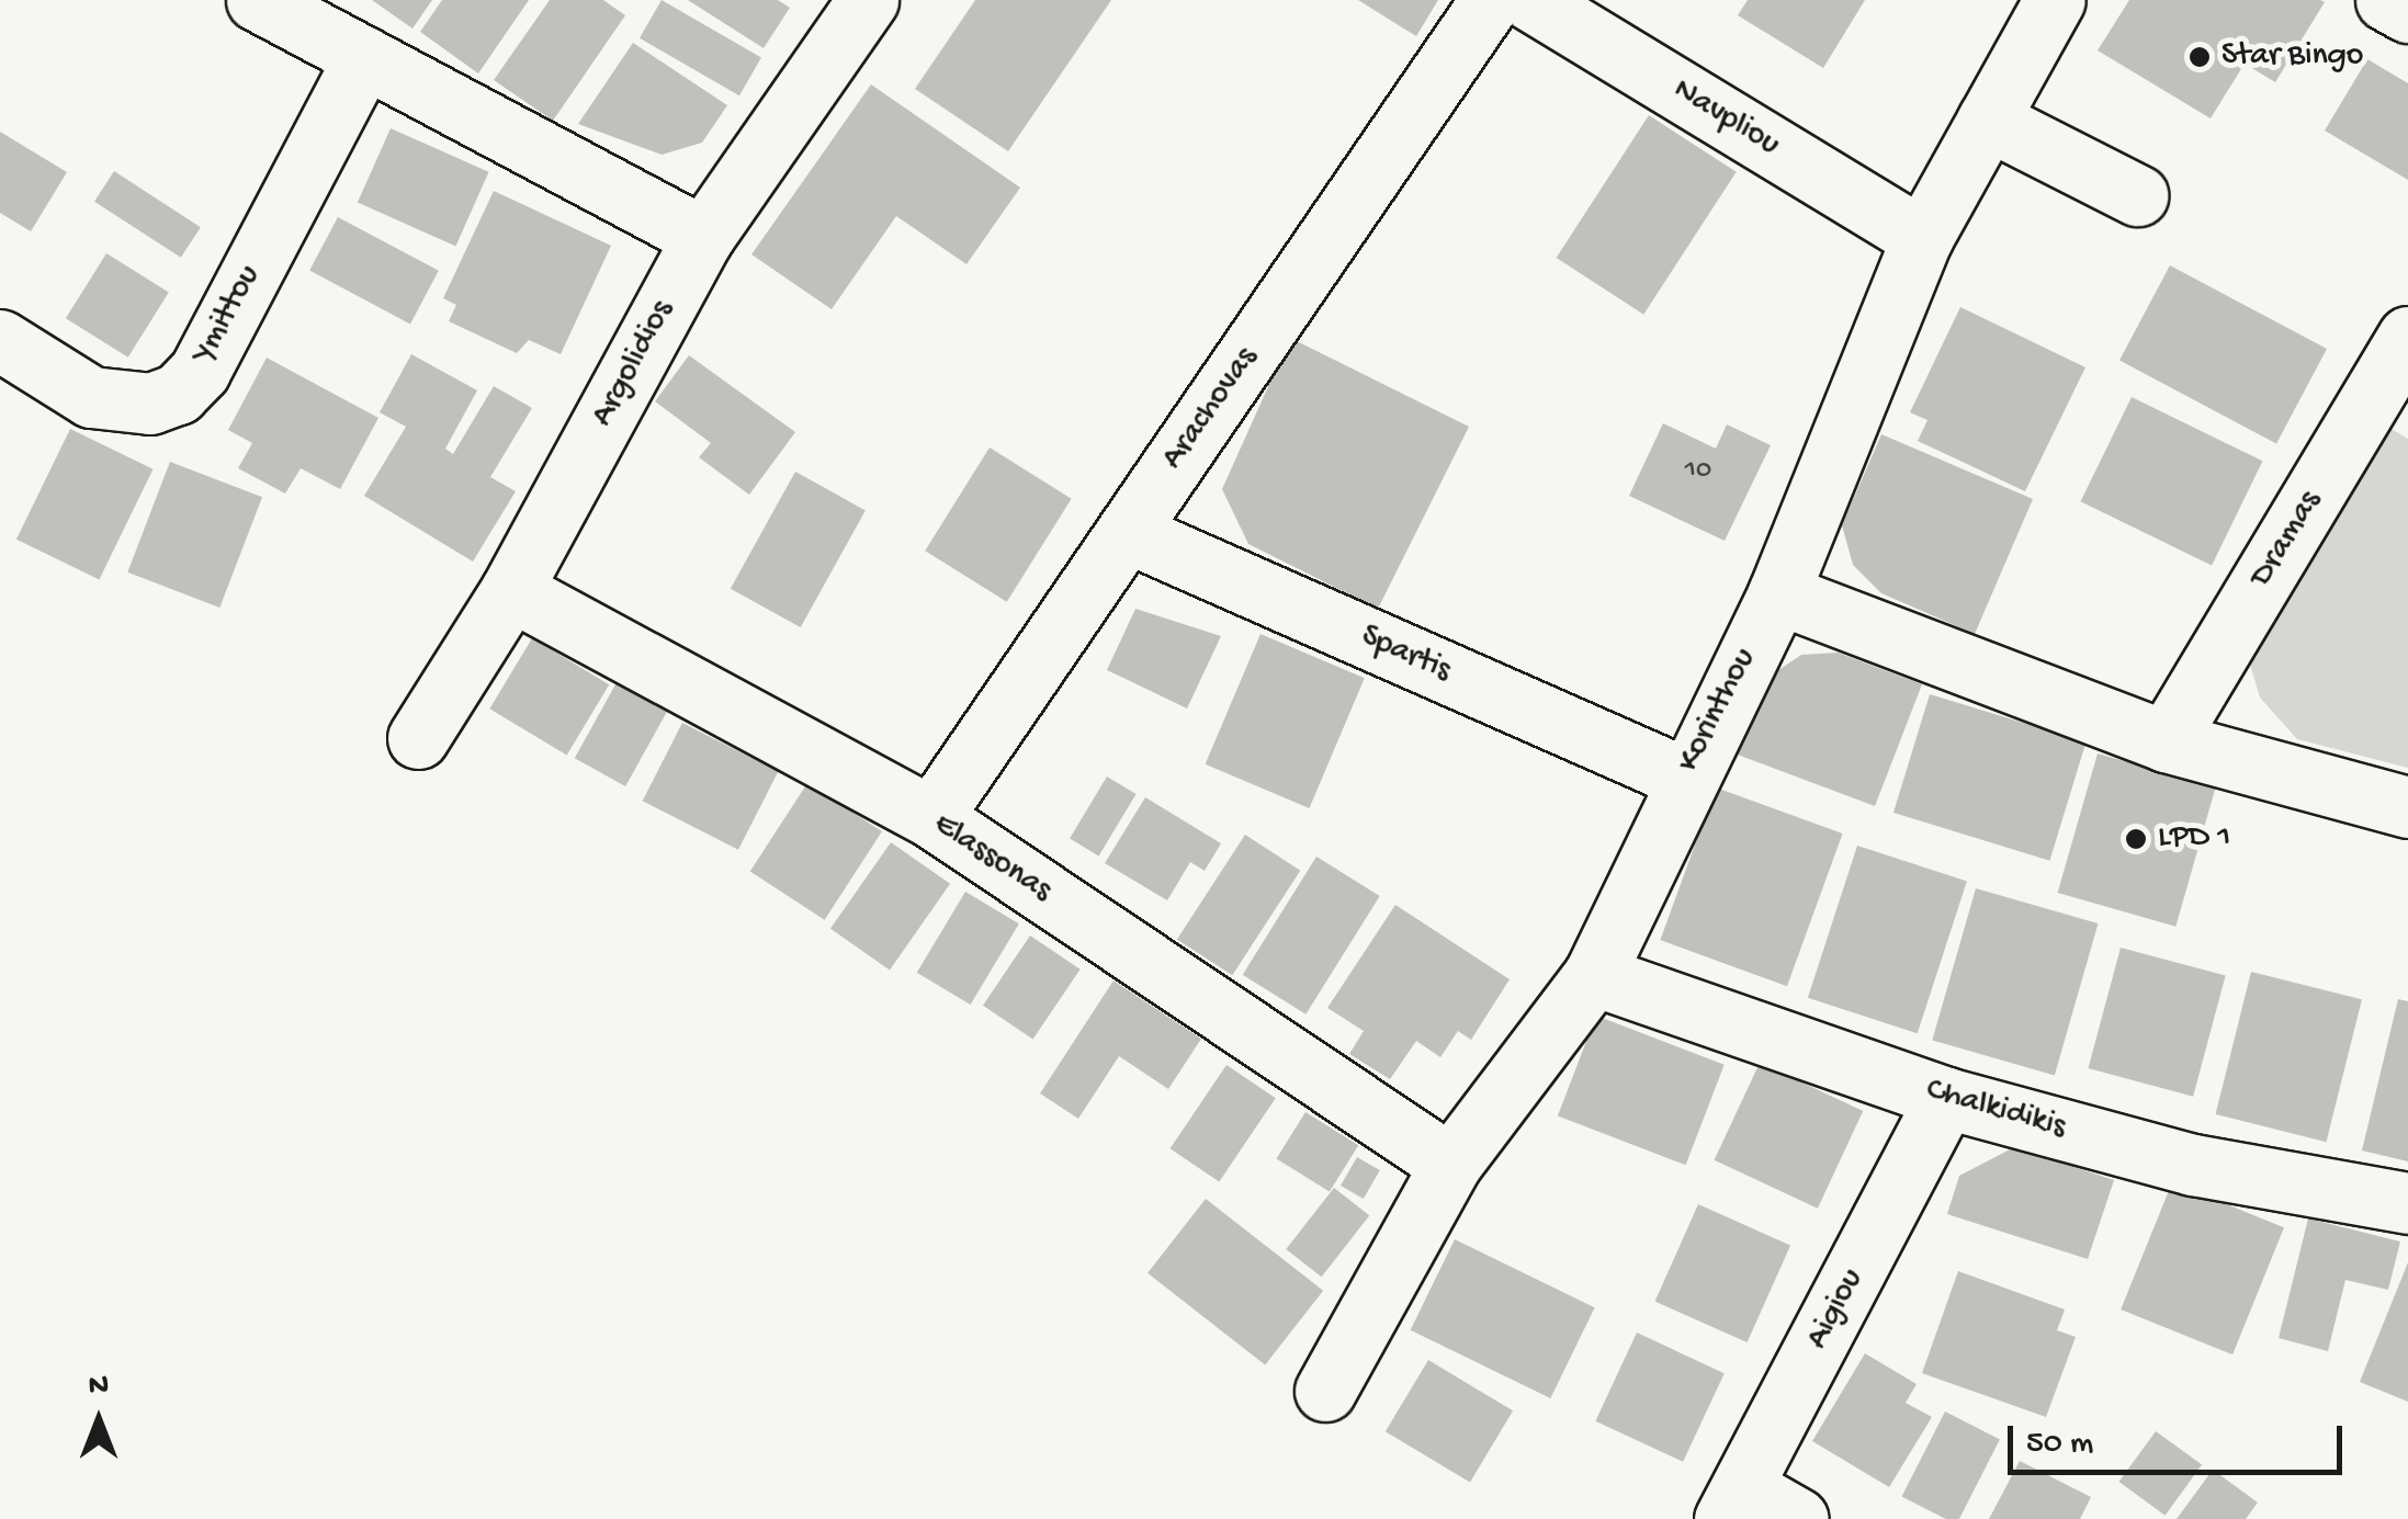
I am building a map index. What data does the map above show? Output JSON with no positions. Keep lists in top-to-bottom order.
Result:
{
  "streets": {
    "street": [
      "Navpliou",
      "Ymittou",
      "Argolidios",
      "Arachovas",
      "Dramas",
      "Spartis",
      "Korinthou",
      "Elassonas",
      "Chalkidikis",
      "Aigiou"
    ]
  },
  "crossings": [
    ["Navpliou", "Korinthou"],
    ["Argolidios", "Elassonas"],
    ["Arachovas", "Spartis"],
    ["Arachovas", "Elassonas"],
    ["Spartis", "Korinthou"],
    ["Korinthou", "Elassonas"],
    ["Korinthou", "Chalkidikis"],
    ["Chalkidikis", "Aigiou"]
  ],
  "places": ["Star Bingo", "LPD 1"],
  "house_numbers": ["10"],
  "scale_bar": "50 m",
  "north": "top"
}
